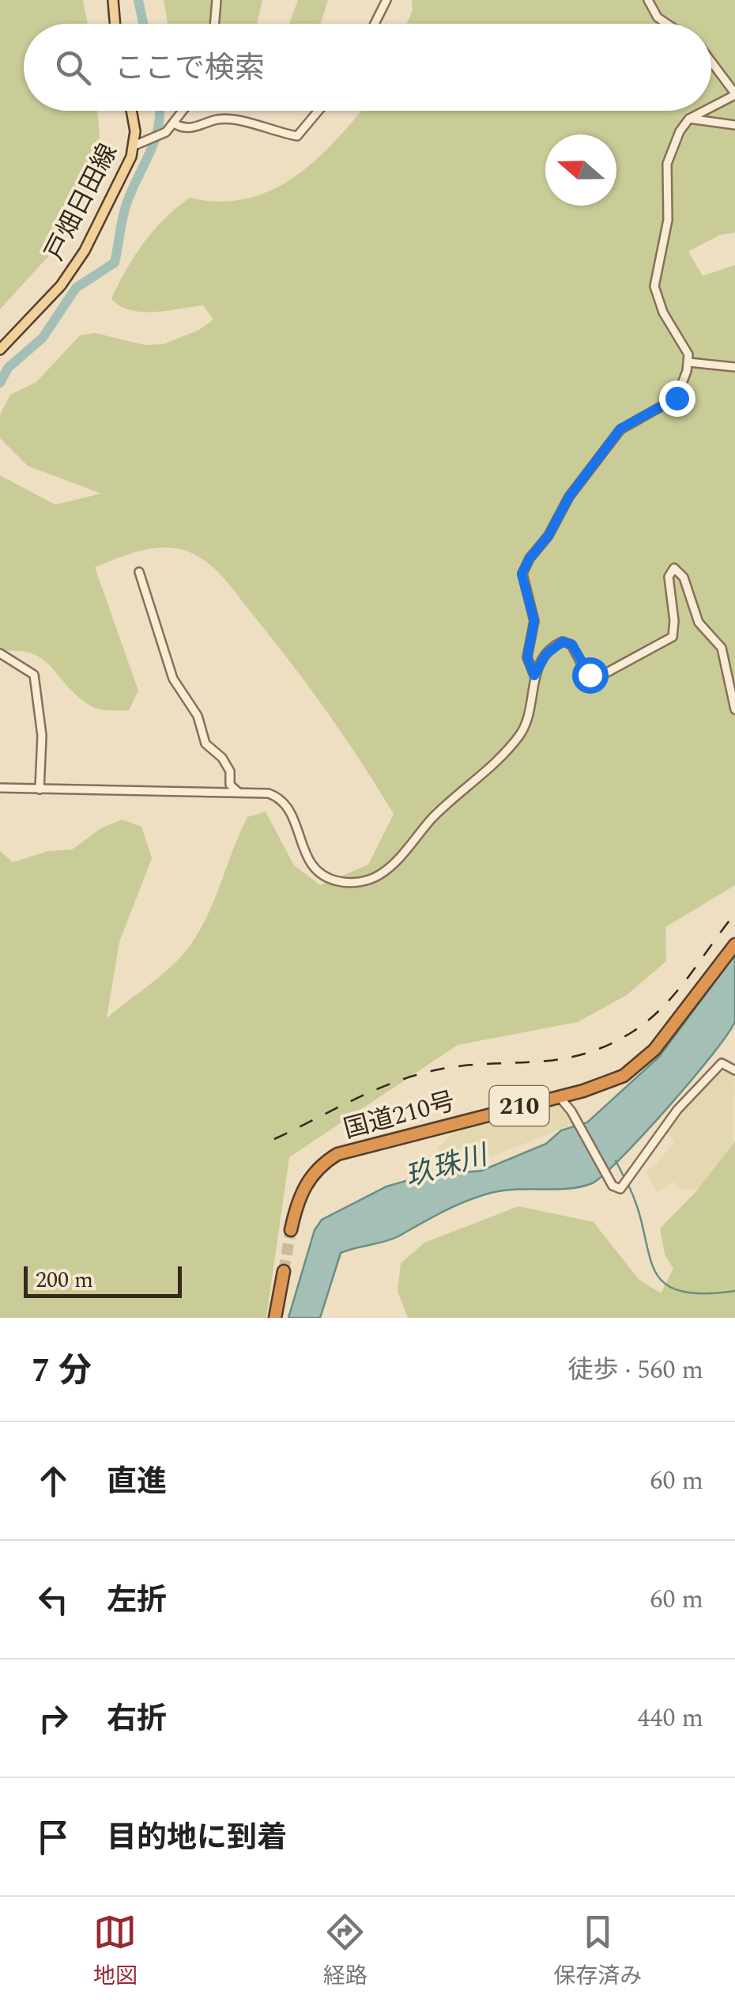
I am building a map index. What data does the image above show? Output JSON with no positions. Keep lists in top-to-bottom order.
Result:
{
  "streets": {
    "highway": ["210", "国道210号"],
    "main road": ["戸畑日田線"]
  },
  "water": ["玖珠川"],
  "scale_bar": "200 m",
  "north": "left",
  "page": {
    "search": "ここで検索",
    "scale": "200 m",
    "heading": ["7 分", "徒歩 · 560 m"],
    "list": [
      ["直進", "60 m"],
      ["左折", "60 m"],
      ["右折", "440 m"],
      "目的地に到着"
    ],
    "nav": ["地図", "経路", "保存済み"]
  }
}
